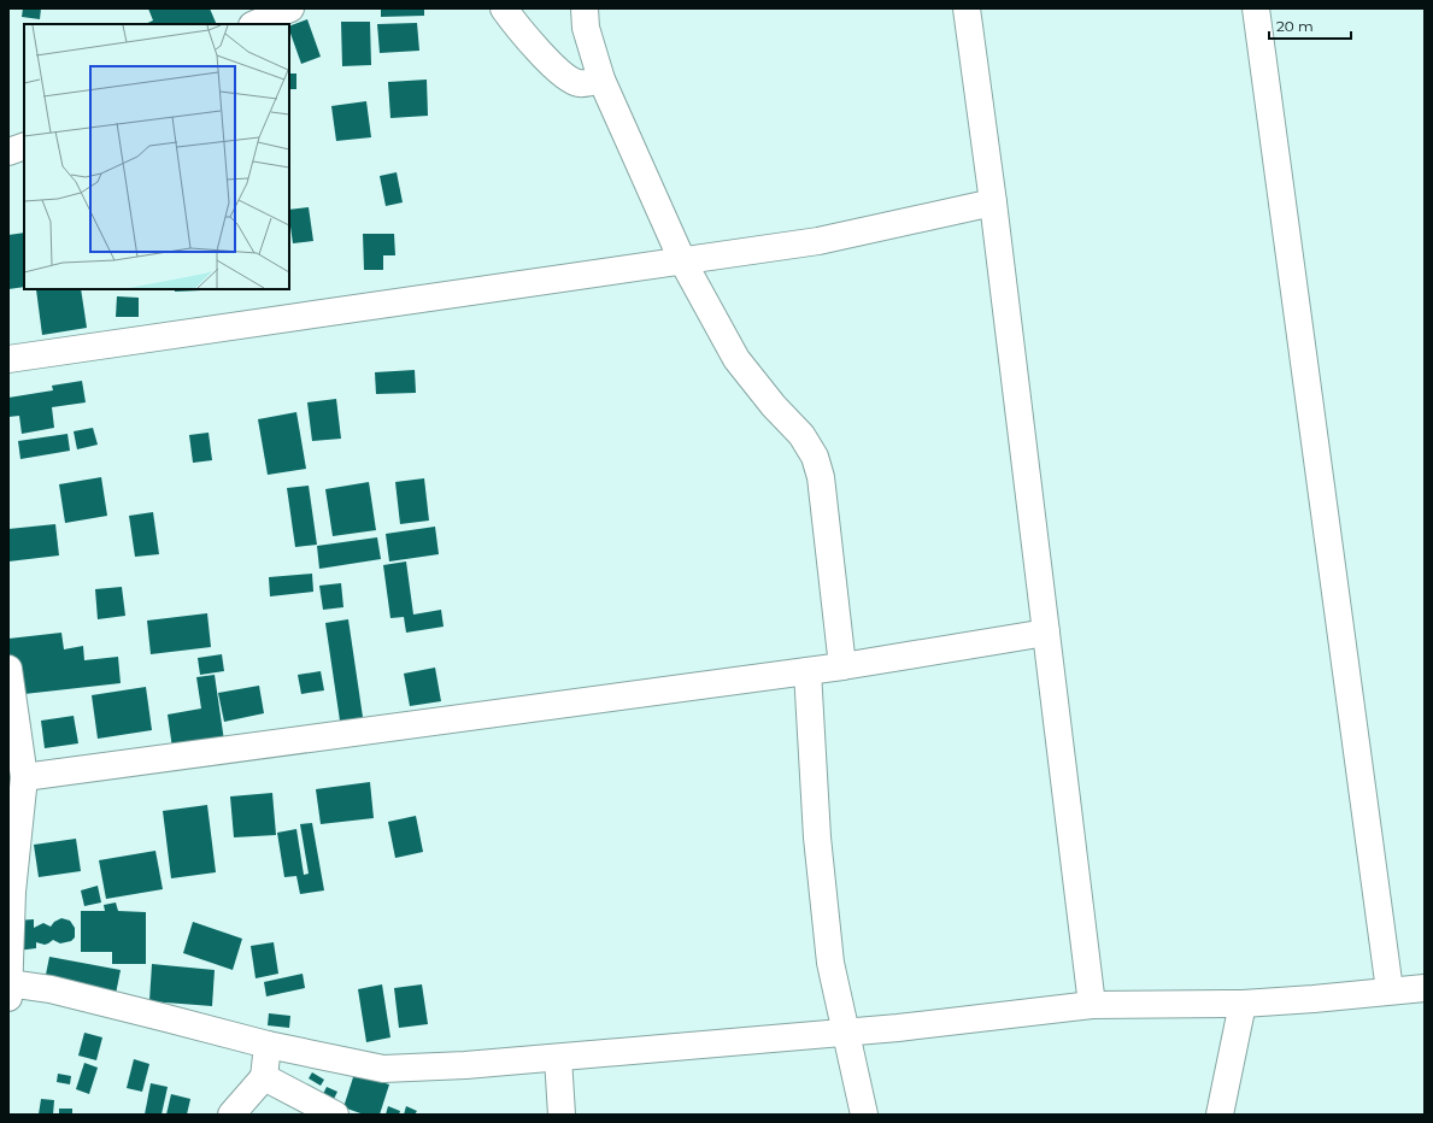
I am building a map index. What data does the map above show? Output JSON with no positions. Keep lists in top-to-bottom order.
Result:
{
  "scale_bar": "20 m"
}
